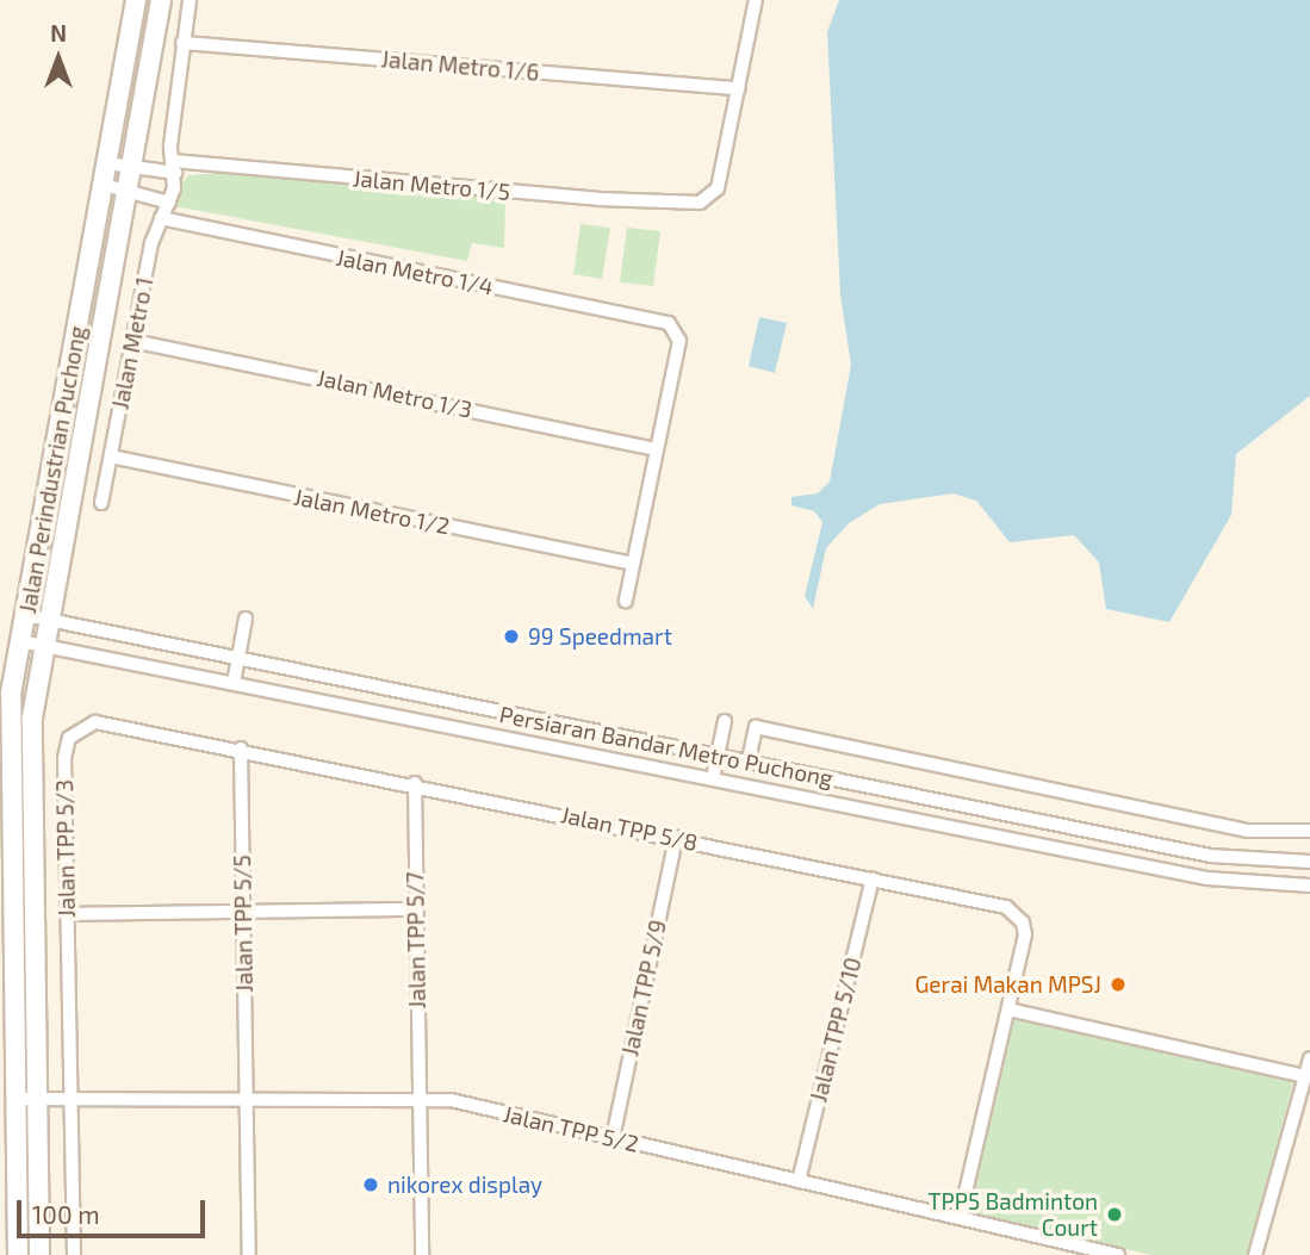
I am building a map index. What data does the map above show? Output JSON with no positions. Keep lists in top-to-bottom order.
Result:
{
  "streets": {
    "street": [
      "Jalan Metro 1/6",
      "Jalan Metro 1/5",
      "Jalan Metro 1/4",
      "Jalan Metro 1",
      "Jalan Metro 1/3",
      "Jalan Perindustrian Puchong",
      "Jalan Metro 1/2",
      "Persiaran Bandar Metro Puchong",
      "Jalan TPP 5/8",
      "Jalan TPP 5/3",
      "Jalan TPP 5/5",
      "Jalan TPP 5/7",
      "Jalan TPP 5/9",
      "Jalan TPP 5/10",
      "Jalan TPP 5/2"
    ]
  },
  "crossings": [
    ["Jalan Metro 1/6", "Jalan Metro 1/5"],
    ["Jalan Metro 1/6", "Jalan Metro 1"],
    ["Jalan Metro 1/5", "Jalan Metro 1"],
    ["Jalan Metro 1/5", "Jalan Perindustrian Puchong"],
    ["Jalan Metro 1/4", "Jalan Metro 1"],
    ["Jalan Metro 1/4", "Jalan Metro 1/3"],
    ["Jalan Metro 1", "Jalan Metro 1/3"],
    ["Jalan Metro 1", "Jalan Metro 1/2"],
    ["Jalan Perindustrian Puchong", "Persiaran Bandar Metro Puchong"],
    ["Jalan Perindustrian Puchong", "Jalan TPP 5/2"],
    ["Jalan TPP 5/8", "Jalan TPP 5/3"],
    ["Jalan TPP 5/8", "Jalan TPP 5/5"],
    ["Jalan TPP 5/8", "Jalan TPP 5/7"],
    ["Jalan TPP 5/8", "Jalan TPP 5/9"],
    ["Jalan TPP 5/8", "Jalan TPP 5/10"],
    ["Jalan TPP 5/3", "Jalan TPP 5/2"],
    ["Jalan TPP 5/5", "Jalan TPP 5/2"],
    ["Jalan TPP 5/7", "Jalan TPP 5/2"],
    ["Jalan TPP 5/9", "Jalan TPP 5/2"],
    ["Jalan TPP 5/10", "Jalan TPP 5/2"]
  ],
  "places": [
    "99 Speedmart",
    "Gerai Makan MPSJ",
    "nikorex display",
    "TPP5 Badminton Court"
  ],
  "scale_bar": "100 m",
  "north": "top"
}
